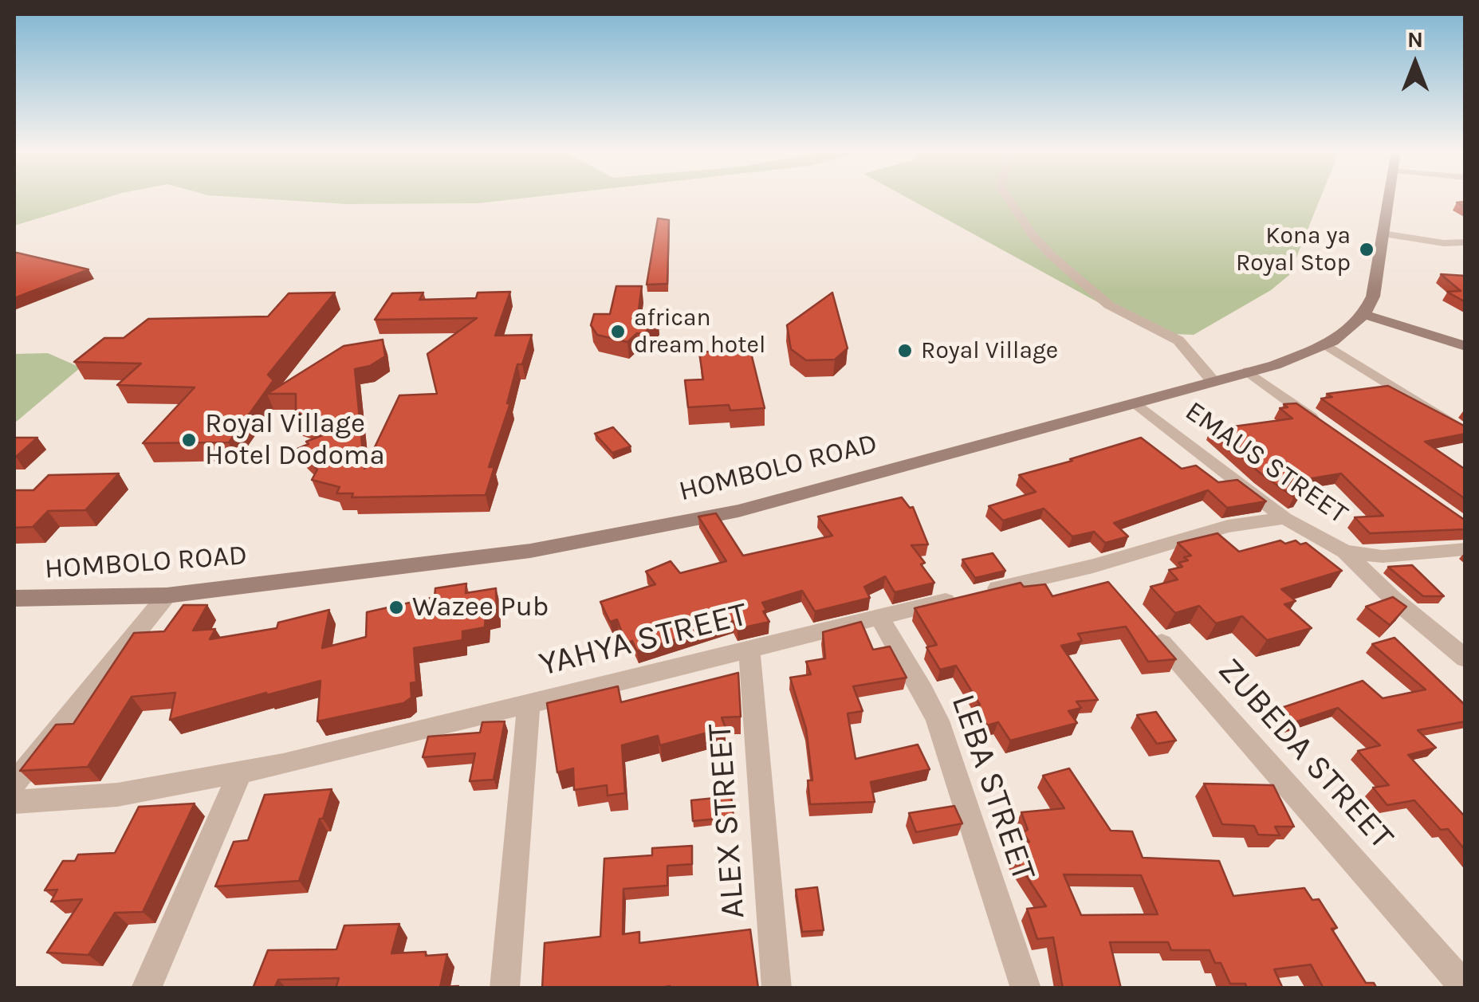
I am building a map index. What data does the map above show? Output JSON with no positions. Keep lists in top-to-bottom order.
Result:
{
  "streets": {
    "street": [
      "EMAUS STREET",
      "HOMBOLO ROAD",
      "YAHYA STREET",
      "ZUBEDA STREET",
      "LEBA STREET",
      "ALEX STREET"
    ]
  },
  "crossings": [
    ["EMAUS STREET", "HOMBOLO ROAD"],
    ["EMAUS STREET", "YAHYA STREET"],
    ["YAHYA STREET", "LEBA STREET"],
    ["YAHYA STREET", "ALEX STREET"]
  ],
  "places": [
    "Kona ya Royal Stop",
    "african dream hotel",
    "Royal Village",
    "Royal Village Hotel Dodoma",
    "Wazee Pub"
  ],
  "north": "top"
}
